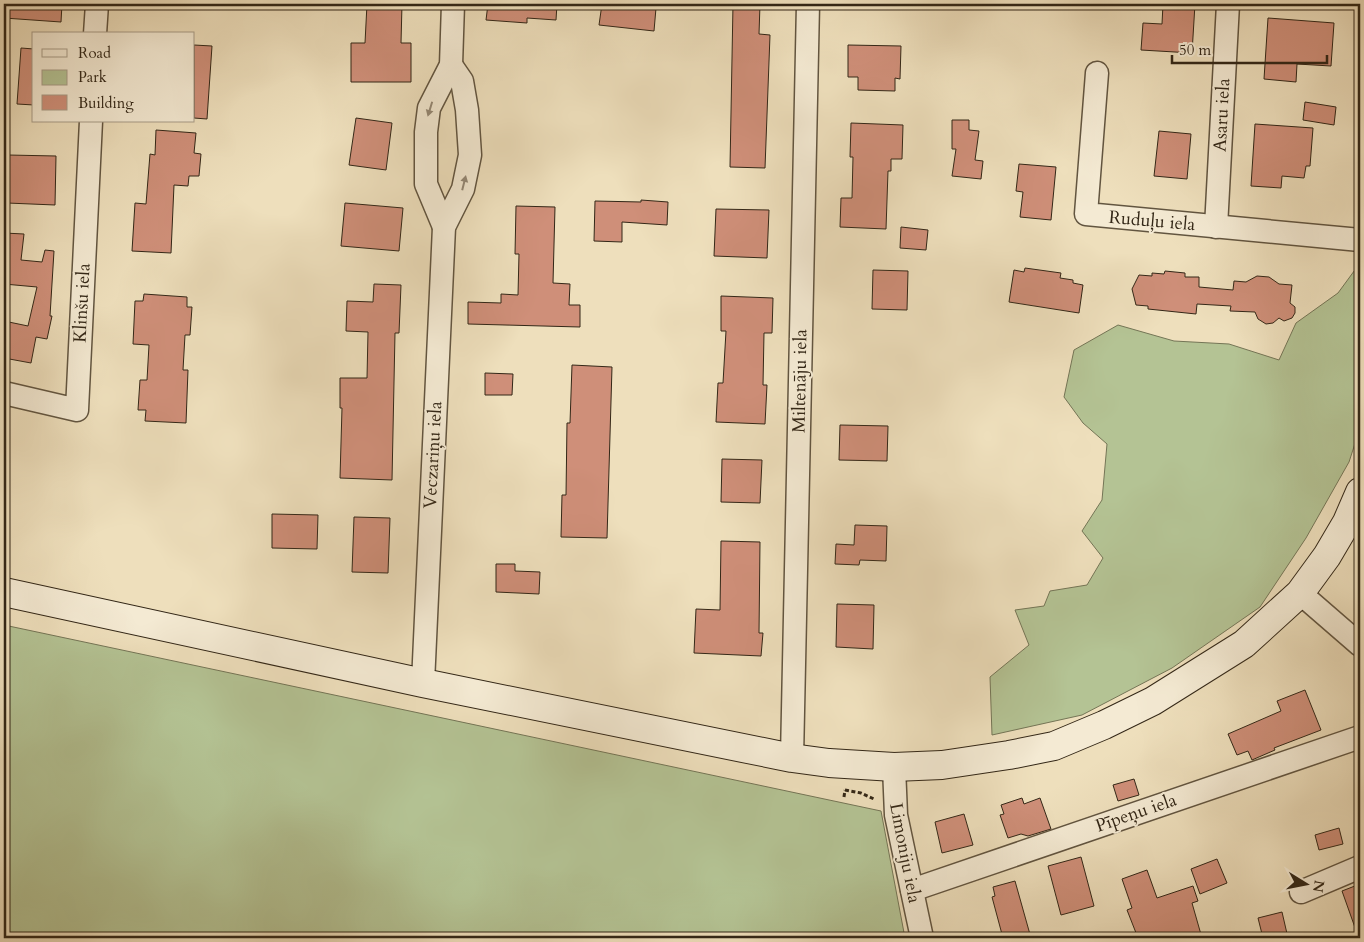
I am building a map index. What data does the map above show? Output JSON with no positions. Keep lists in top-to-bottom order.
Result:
{
  "streets": {
    "street": [
      "Asaru iela",
      "Ruduļu iela",
      "Klinšu iela",
      "Miltenāju iela",
      "Veczariņu iela",
      "Pīpeņu iela",
      "Limoniju iela"
    ]
  },
  "crossings": [
    ["Asaru iela", "Ruduļu iela"],
    ["Pīpeņu iela", "Limoniju iela"]
  ],
  "legend": ["Road", "Park", "Building"],
  "scale_bar": "50 m",
  "north": "right"
}
